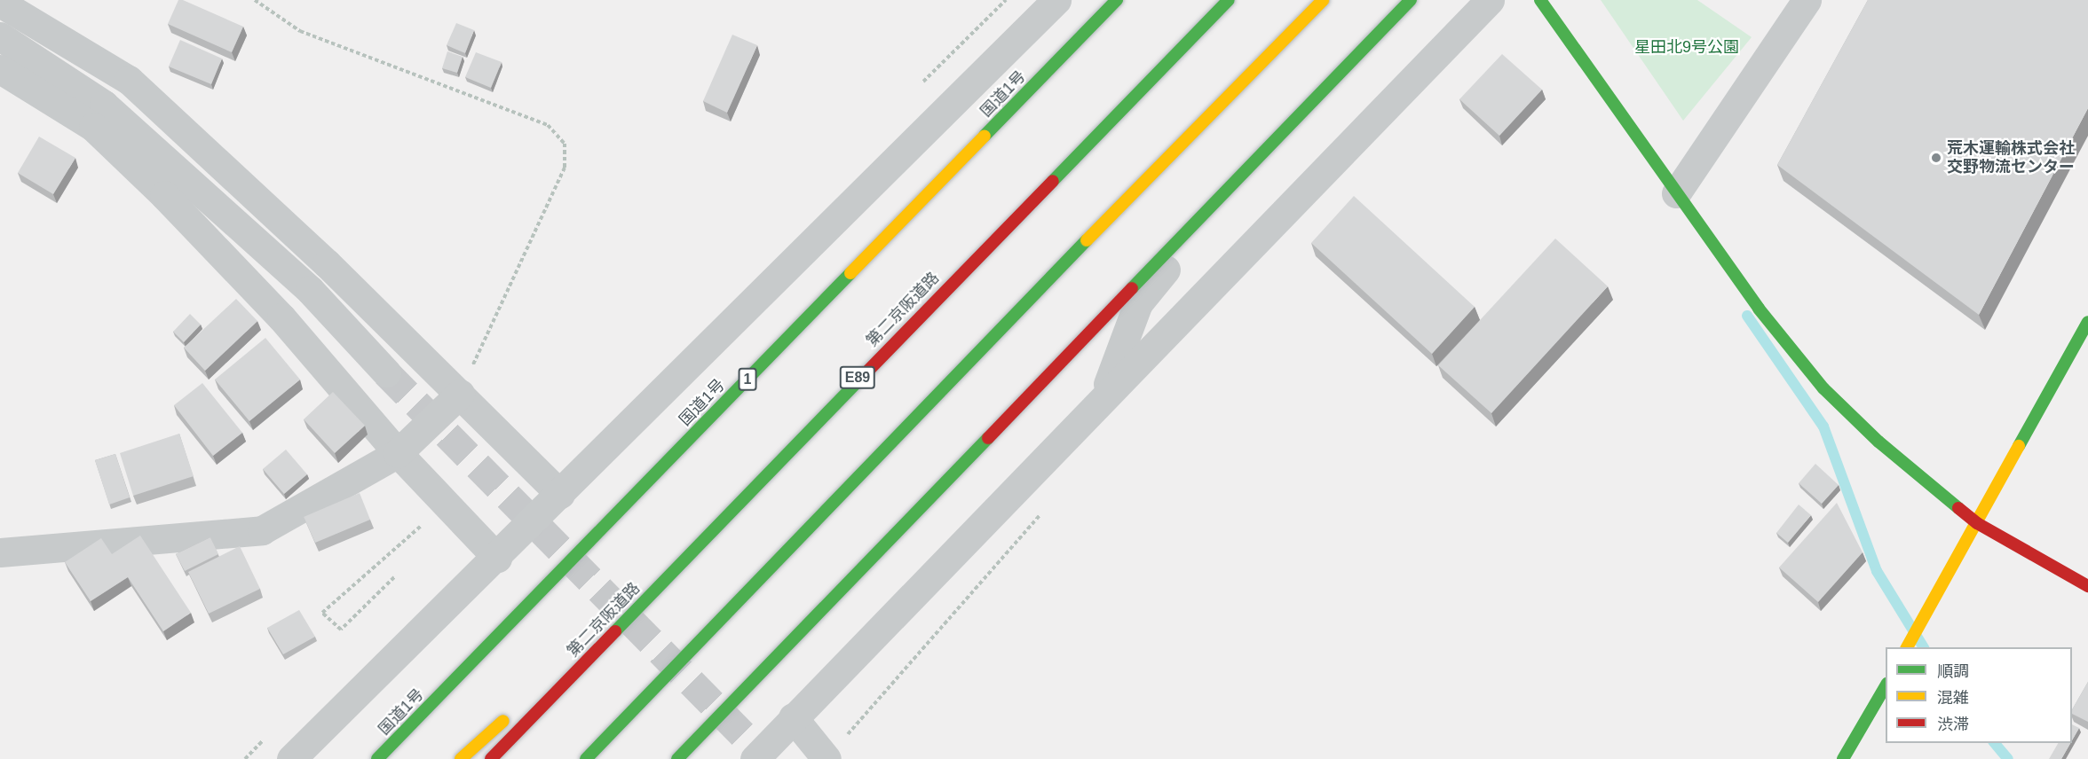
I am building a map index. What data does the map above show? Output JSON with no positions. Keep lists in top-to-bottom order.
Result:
{
  "streets": {
    "main road": [
      "国道1号",
      "第二京阪道路",
      "E89",
      "1"
    ]
  },
  "parks": ["星田北9号公園"],
  "places": ["荒木運輸株式会社 交野物流センター"],
  "legend": ["順調", "混雑", "渋滞"]
}
